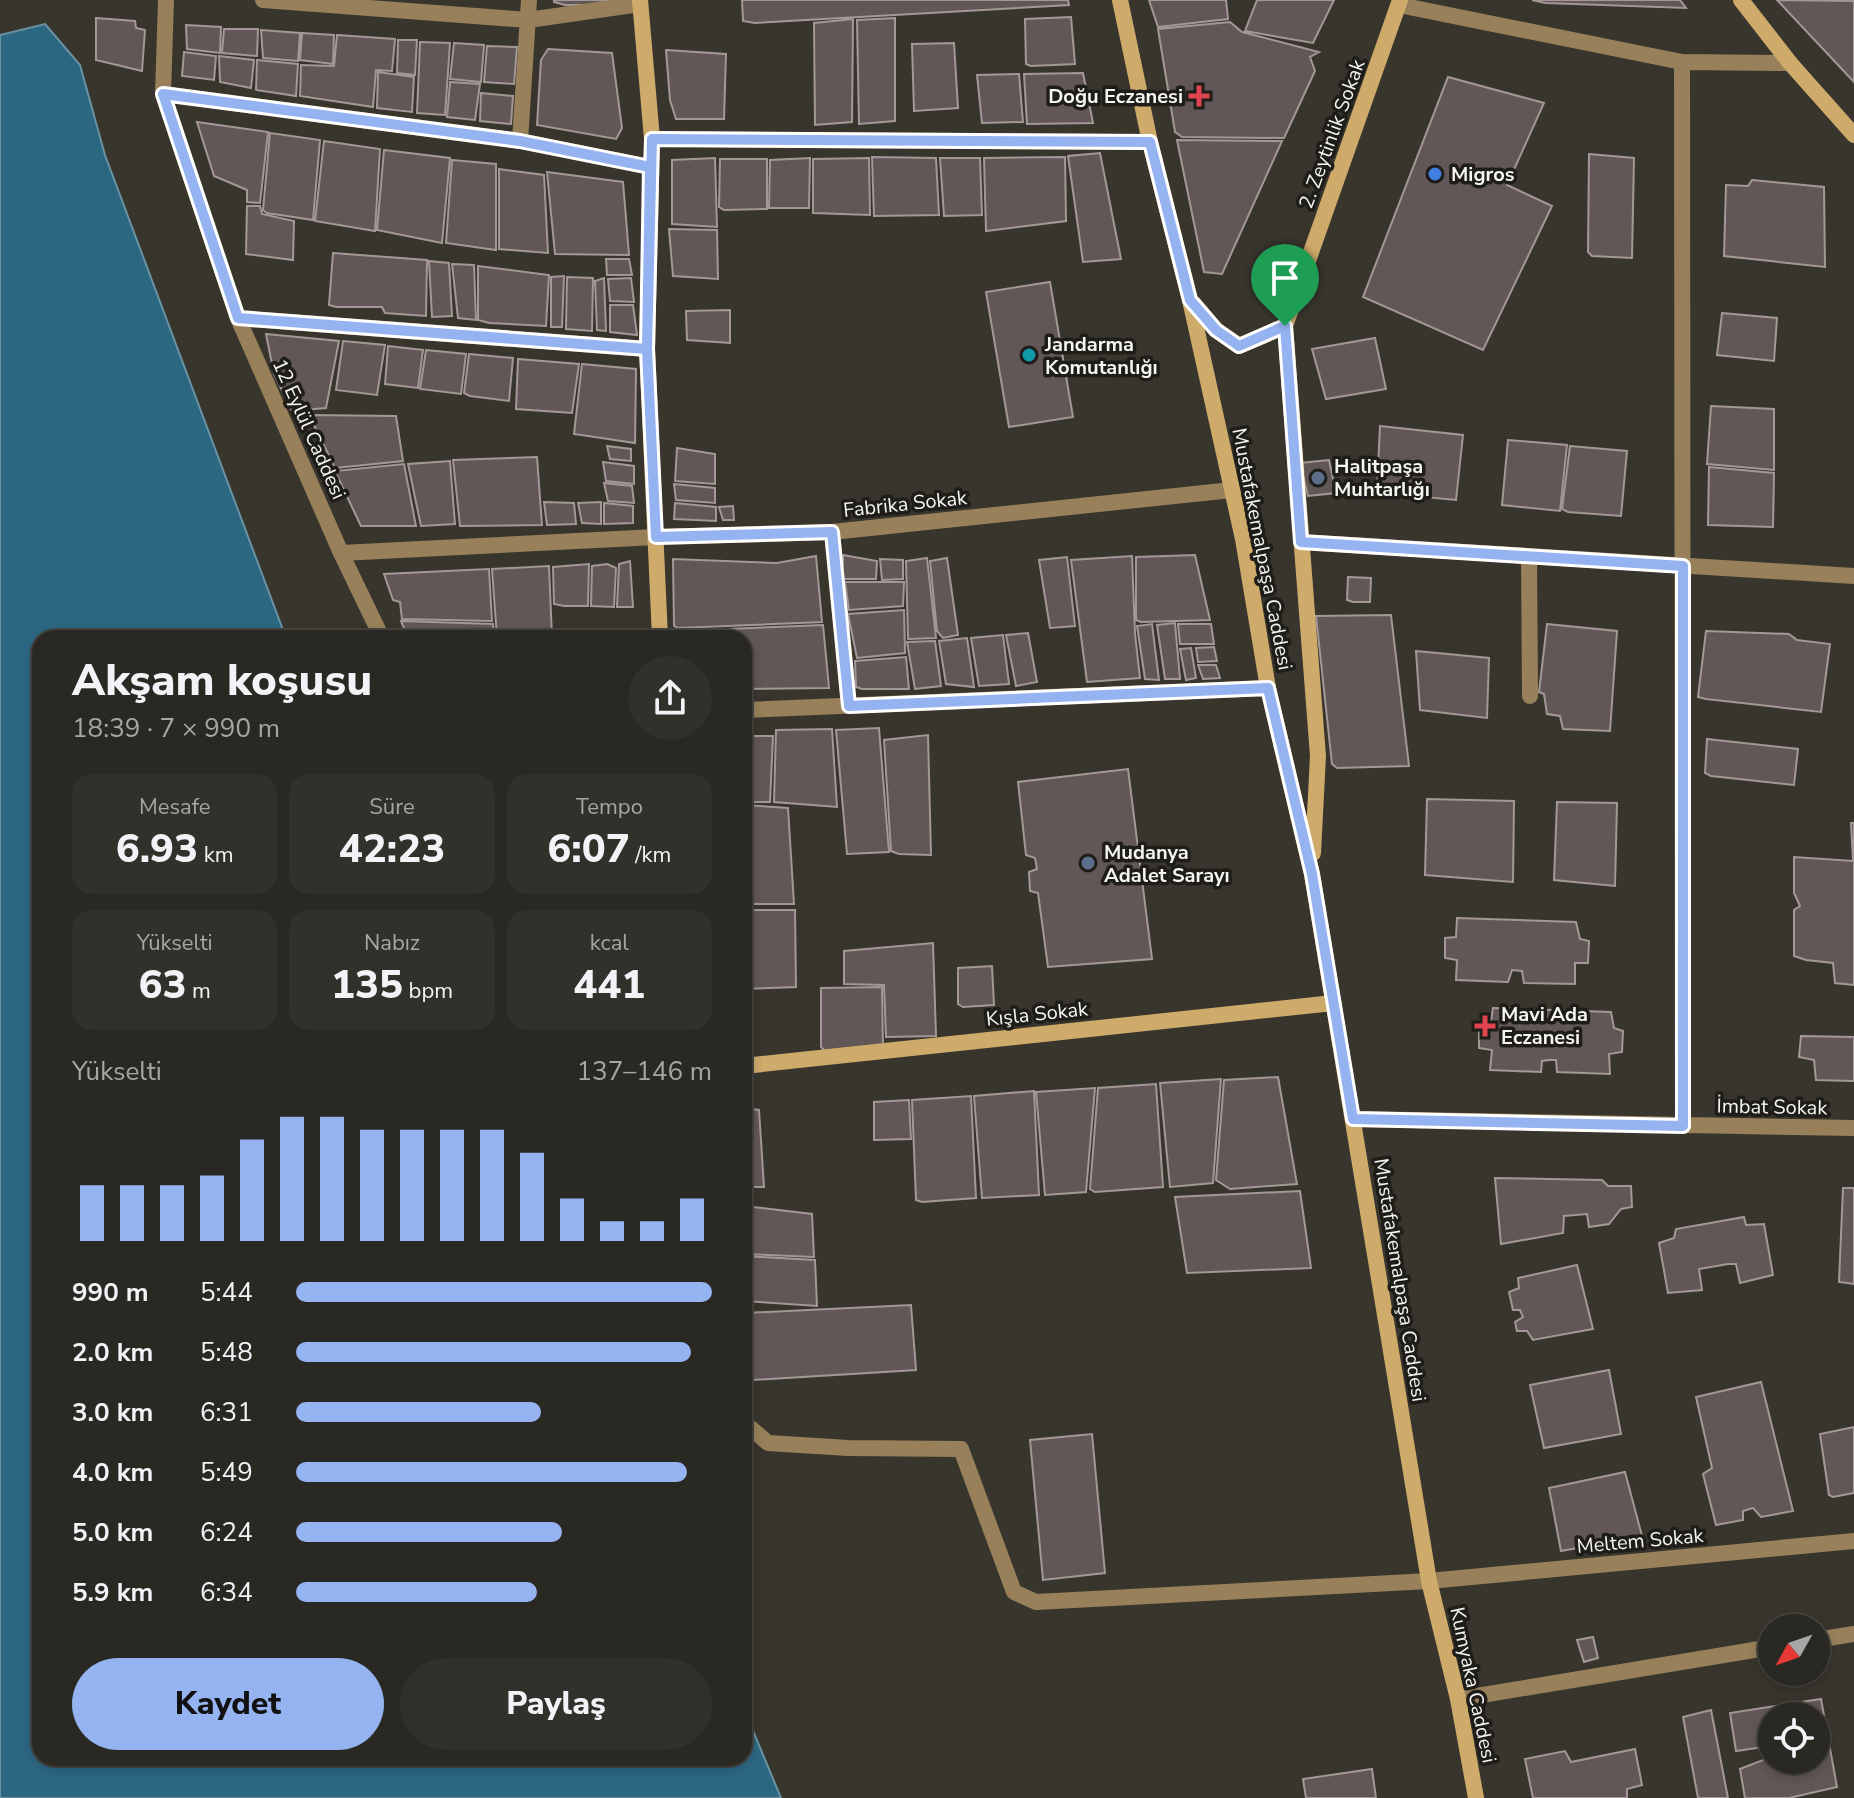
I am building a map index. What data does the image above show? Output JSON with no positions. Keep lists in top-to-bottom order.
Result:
{
  "streets": {
    "main road": [
      "2. Zeytinlik Sokak",
      "Mustafakemalpaşa Caddesi",
      "Kışla Sokak",
      "Kumyaka Caddesi"
    ],
    "street": [
      "12 Eylül Caddesi",
      "Fabrika Sokak",
      "İmbat Sokak",
      "Meltem Sokak"
    ]
  },
  "crossings": [
    ["12 Eylül Caddesi", "Fabrika Sokak"],
    ["Fabrika Sokak", "Mustafakemalpaşa Caddesi"],
    ["Mustafakemalpaşa Caddesi", "Kışla Sokak"],
    ["Mustafakemalpaşa Caddesi", "İmbat Sokak"],
    ["Mustafakemalpaşa Caddesi", "Meltem Sokak"],
    ["Mustafakemalpaşa Caddesi", "Kumyaka Caddesi"],
    ["Meltem Sokak", "Kumyaka Caddesi"]
  ],
  "places": {
    "health": ["Doğu Eczanesi", "Mavi Ada Eczanesi"],
    "other": [
      "Migros",
      "Jandarma Komutanlığı",
      "Halitpaşa Muhtarlığı",
      "Mudanya Adalet Sarayı"
    ]
  },
  "north": "bottom left",
  "page": {
    "heading": ["Akşam koşusu", "18:39 · 7 × 990 m"],
    "stats": [
      ["Mesafe", "6.93 km"],
      ["Süre", "42:23"],
      ["Tempo", "6:07 /km"],
      ["Yükselti", "63 m"],
      ["Nabız", "135 bpm"],
      ["kcal", "441"]
    ],
    "chart": ["Yükselti", "137–146 m"],
    "list": [
      {
        "name": "990 m",
        "note": "5:44"
      },
      {
        "name": "2.0 km",
        "note": "5:48"
      },
      {
        "name": "3.0 km",
        "note": "6:31"
      },
      {
        "name": "4.0 km",
        "note": "5:49"
      },
      {
        "name": "5.0 km",
        "note": "6:24"
      },
      {
        "name": "5.9 km",
        "note": "6:34"
      }
    ],
    "buttons": ["Kaydet", "Paylaş"]
  }
}
